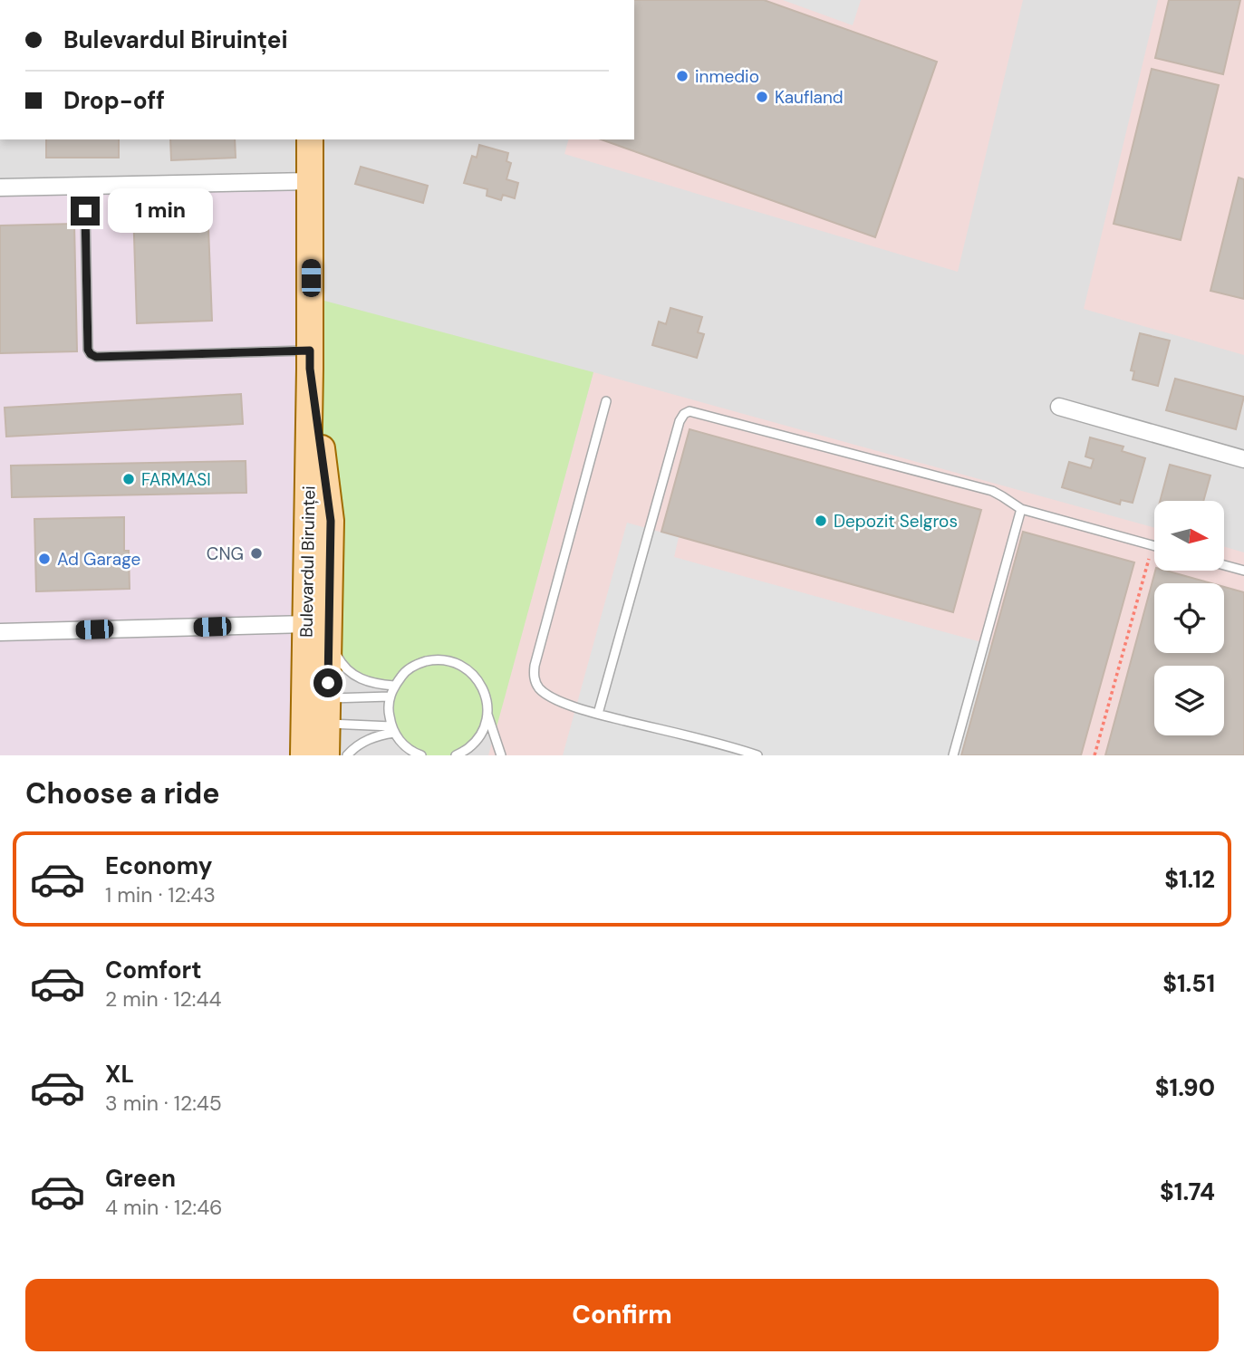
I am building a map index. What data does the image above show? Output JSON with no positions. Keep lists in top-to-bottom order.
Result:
{
  "streets": {
    "main road": ["Bulevardul Biruinței"]
  },
  "places": [
    "inmedio",
    "Kaufland",
    "FARMASI",
    "Depozit Selgros",
    "CNG",
    "Ad Garage"
  ],
  "north": "right",
  "page": {
    "banner": ["Bulevardul Biruinței", "Drop-off"],
    "bubble": "1 min",
    "heading": "Choose a ride",
    "list": [
      {
        "name": "Economy",
        "note": "1 min · 12:43",
        "value": "$1.12"
      },
      {
        "name": "Comfort",
        "note": "2 min · 12:44",
        "value": "$1.51"
      },
      {
        "name": "XL",
        "note": "3 min · 12:45",
        "value": "$1.90"
      },
      {
        "name": "Green",
        "note": "4 min · 12:46",
        "value": "$1.74"
      }
    ],
    "buttons": "Confirm"
  }
}
